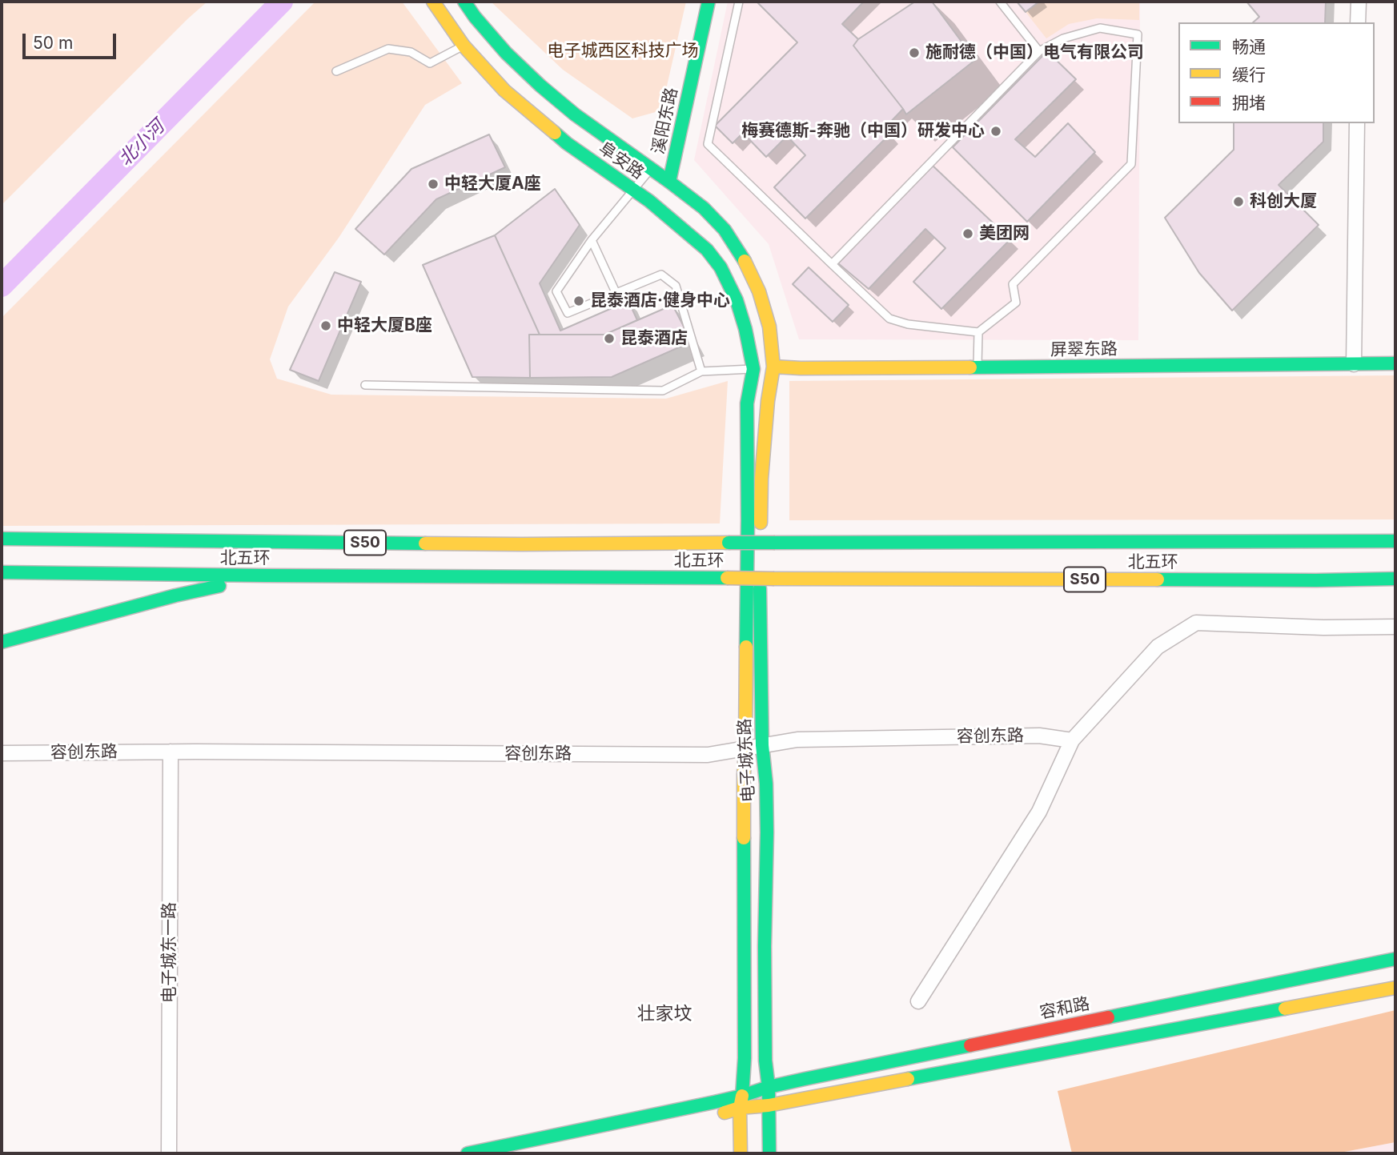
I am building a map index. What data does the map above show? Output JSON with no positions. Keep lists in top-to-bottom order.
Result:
{
  "streets": {
    "main road": [
      "溪阳东路",
      "阜安路",
      "屏翠东路",
      "S50",
      "北五环",
      "电子城东路",
      "容和路"
    ],
    "street": ["容创东路", "电子城东一路"]
  },
  "crossings": [
    ["溪阳东路", "阜安路"],
    ["阜安路", "屏翠东路"],
    ["阜安路", "电子城东路"],
    ["屏翠东路", "电子城东路"],
    ["容创东路", "电子城东路"],
    ["容创东路", "电子城东一路"],
    ["电子城东路", "容和路"]
  ],
  "districts": ["壮家坟"],
  "water": ["北小河"],
  "parks": ["电子城西区科技广场"],
  "places": [
    "施耐德（中国）电气有限公司",
    "梅赛德斯-奔驰（中国）研发中心",
    "中轻大厦A座",
    "科创大厦",
    "美团网",
    "昆泰酒店·健身中心",
    "中轻大厦B座",
    "昆泰酒店"
  ],
  "legend": ["畅通", "缓行", "拥堵"],
  "scale_bar": "50 m"
}
